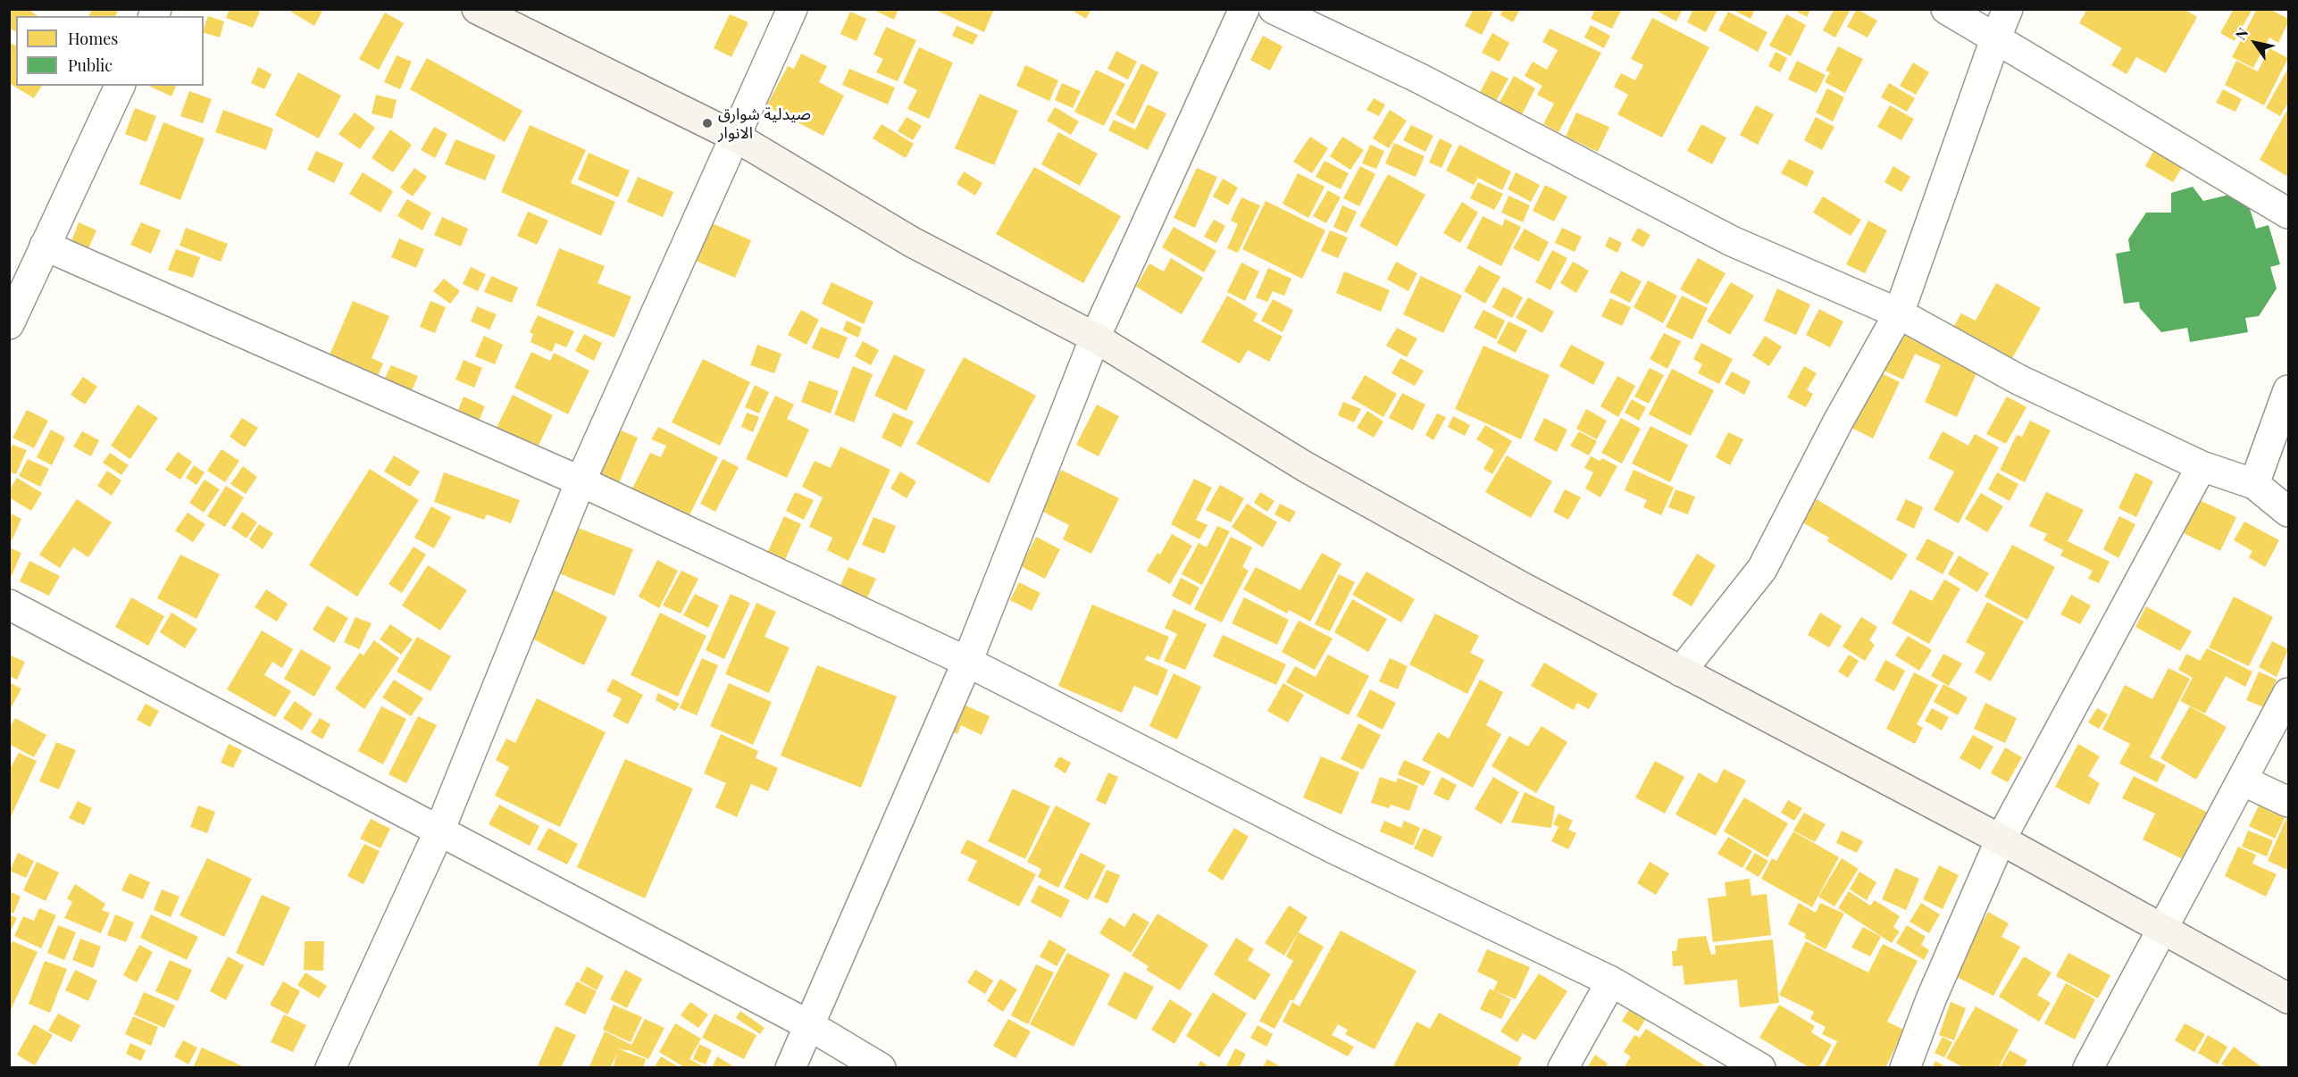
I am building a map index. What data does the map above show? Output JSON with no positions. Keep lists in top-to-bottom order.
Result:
{
  "places": ["صيدلية شوارق الانوار"],
  "legend": ["Homes", "Public"],
  "north": "top left"
}
